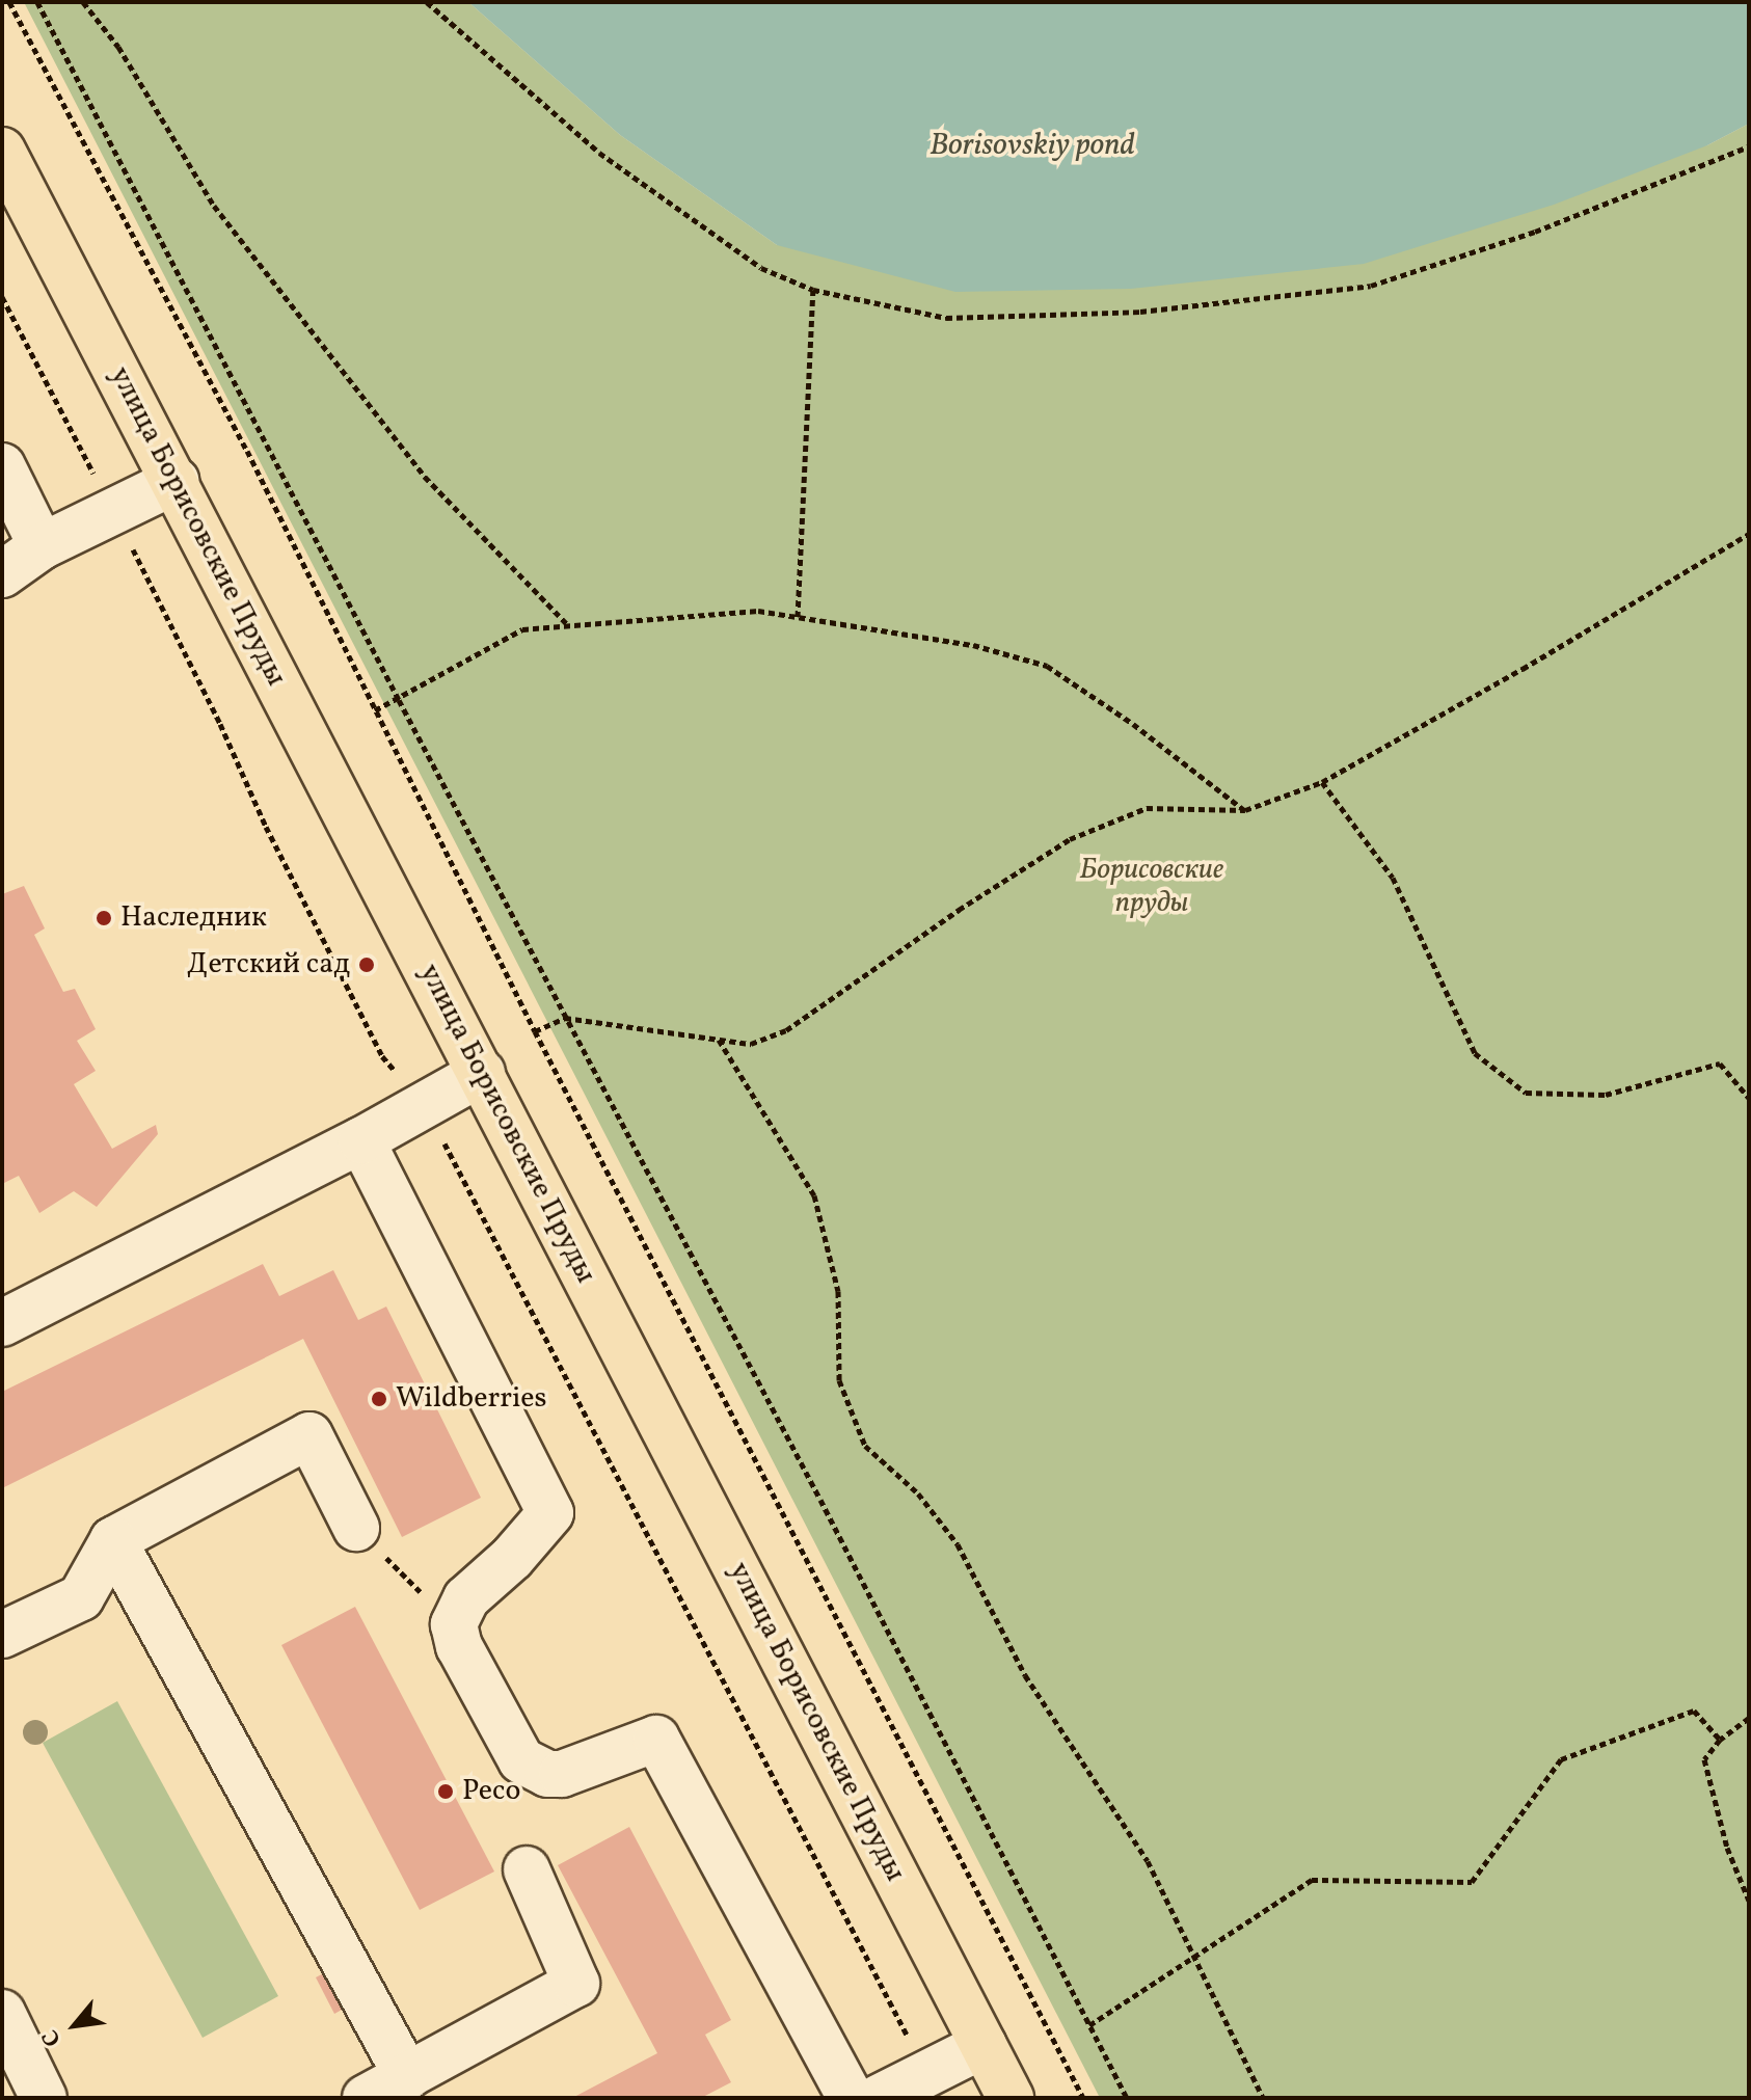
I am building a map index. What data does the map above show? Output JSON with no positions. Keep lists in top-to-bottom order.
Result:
{
  "streets": {
    "main road": ["улица Борисовские Пруды"]
  },
  "water": ["Borisovskiy pond"],
  "parks": ["Борисовские пруды"],
  "places": [
    "Наследник",
    "Детский сад",
    "Wildberries",
    "Ресо"
  ],
  "north": "bottom left"
}
